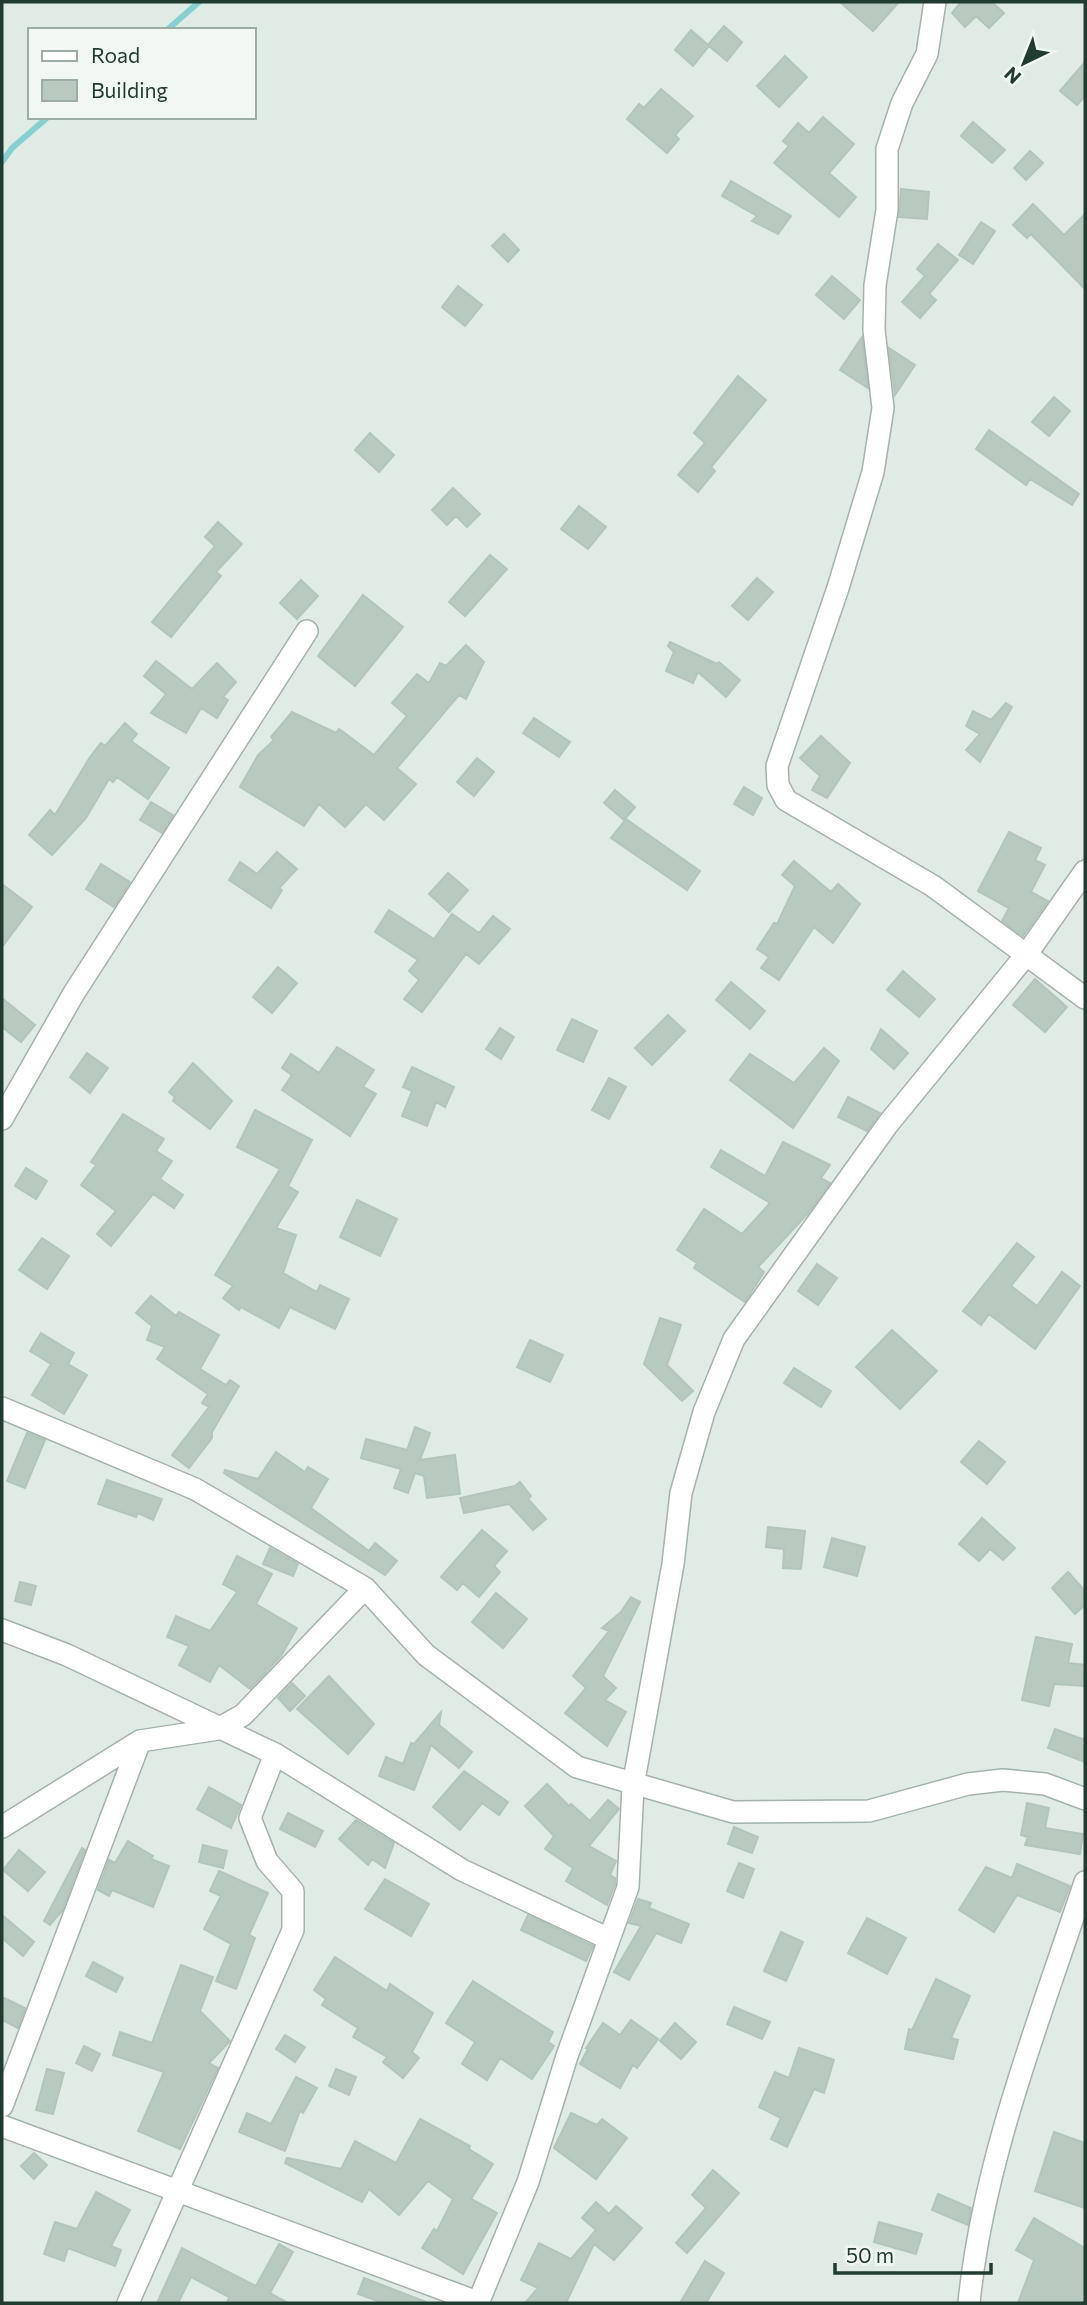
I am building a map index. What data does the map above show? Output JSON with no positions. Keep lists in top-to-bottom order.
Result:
{
  "legend": ["Road", "Building"],
  "scale_bar": "50 m",
  "north": "bottom left"
}
